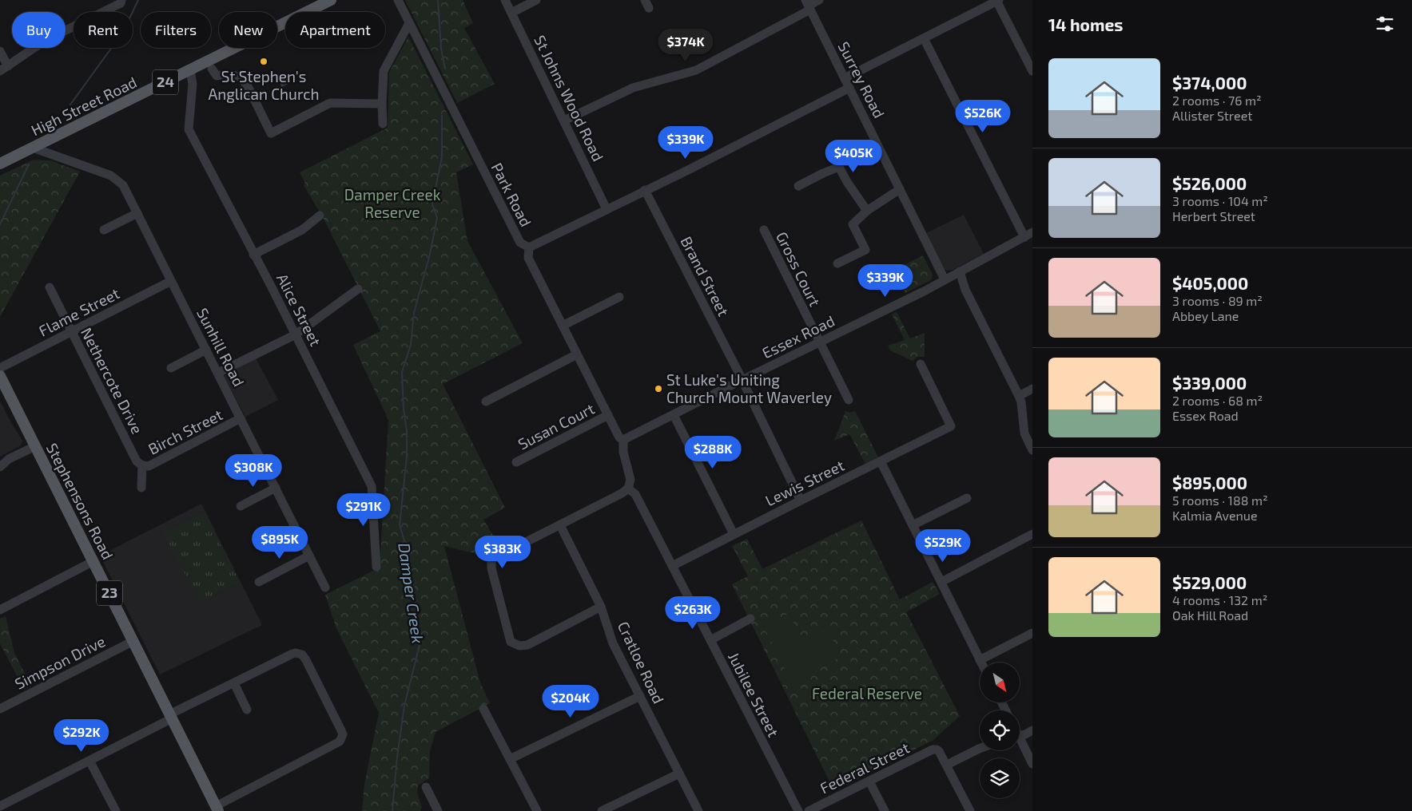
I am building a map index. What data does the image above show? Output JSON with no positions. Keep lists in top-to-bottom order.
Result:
{
  "streets": {
    "main road": [
      "24",
      "High Street Road",
      "Stephensons Road",
      "23"
    ],
    "street": [
      "Surrey Road",
      "St Johns Wood Road",
      "Park Road",
      "Gross Court",
      "Brand Street",
      "Alice Street",
      "Flame Street",
      "Essex Road",
      "Sunhill Road",
      "Nethercote Drive",
      "Susan Court",
      "Birch Street",
      "Lewis Street",
      "Simpson Drive",
      "Cratloe Road",
      "Jubilee Street",
      "Federal Street"
    ]
  },
  "crossings": [
    ["Surrey Road", "Essex Road"],
    ["High Street Road", "Alice Street"],
    ["High Street Road", "Sunhill Road"],
    ["Park Road", "Essex Road"],
    ["Park Road", "Susan Court"],
    ["Gross Court", "Essex Road"],
    ["Brand Street", "Essex Road"],
    ["Brand Street", "Lewis Street"],
    ["Flame Street", "Sunhill Road"],
    ["Flame Street", "Nethercote Drive"],
    ["Sunhill Road", "Birch Street"],
    ["Nethercote Drive", "Birch Street"],
    ["Lewis Street", "Jubilee Street"],
    ["Stephensons Road", "Simpson Drive"]
  ],
  "water": ["Damper Creek"],
  "parks": ["Damper Creek Reserve", "Federal Reserve"],
  "places": ["St Stephen's Anglican Church", "St Luke's Uniting Church Mount Waverley"],
  "north": "bottom right",
  "page": {
    "heading": "14 homes",
    "chip": [
      "Buy",
      "Rent",
      "Filters",
      "New",
      "Apartment"
    ],
    "price": [
      "$374K",
      "$526K",
      "$339K",
      "$405K",
      "$339K",
      "$288K",
      "$308K",
      "$291K",
      "$895K",
      "$529K",
      "$383K",
      "$263K",
      "$204K",
      "$292K"
    ],
    "list": [
      {
        "name": "$374,000",
        "note": "2 rooms · 76 m² · Allister Street"
      },
      {
        "name": "$526,000",
        "note": "3 rooms · 104 m² · Herbert Street"
      },
      {
        "name": "$405,000",
        "note": "3 rooms · 89 m² · Abbey Lane"
      },
      {
        "name": "$339,000",
        "note": "2 rooms · 68 m² · Essex Road"
      },
      {
        "name": "$895,000",
        "note": "5 rooms · 188 m² · Kalmia Avenue"
      },
      {
        "name": "$529,000",
        "note": "4 rooms · 132 m² · Oak Hill Road"
      }
    ]
  }
}
